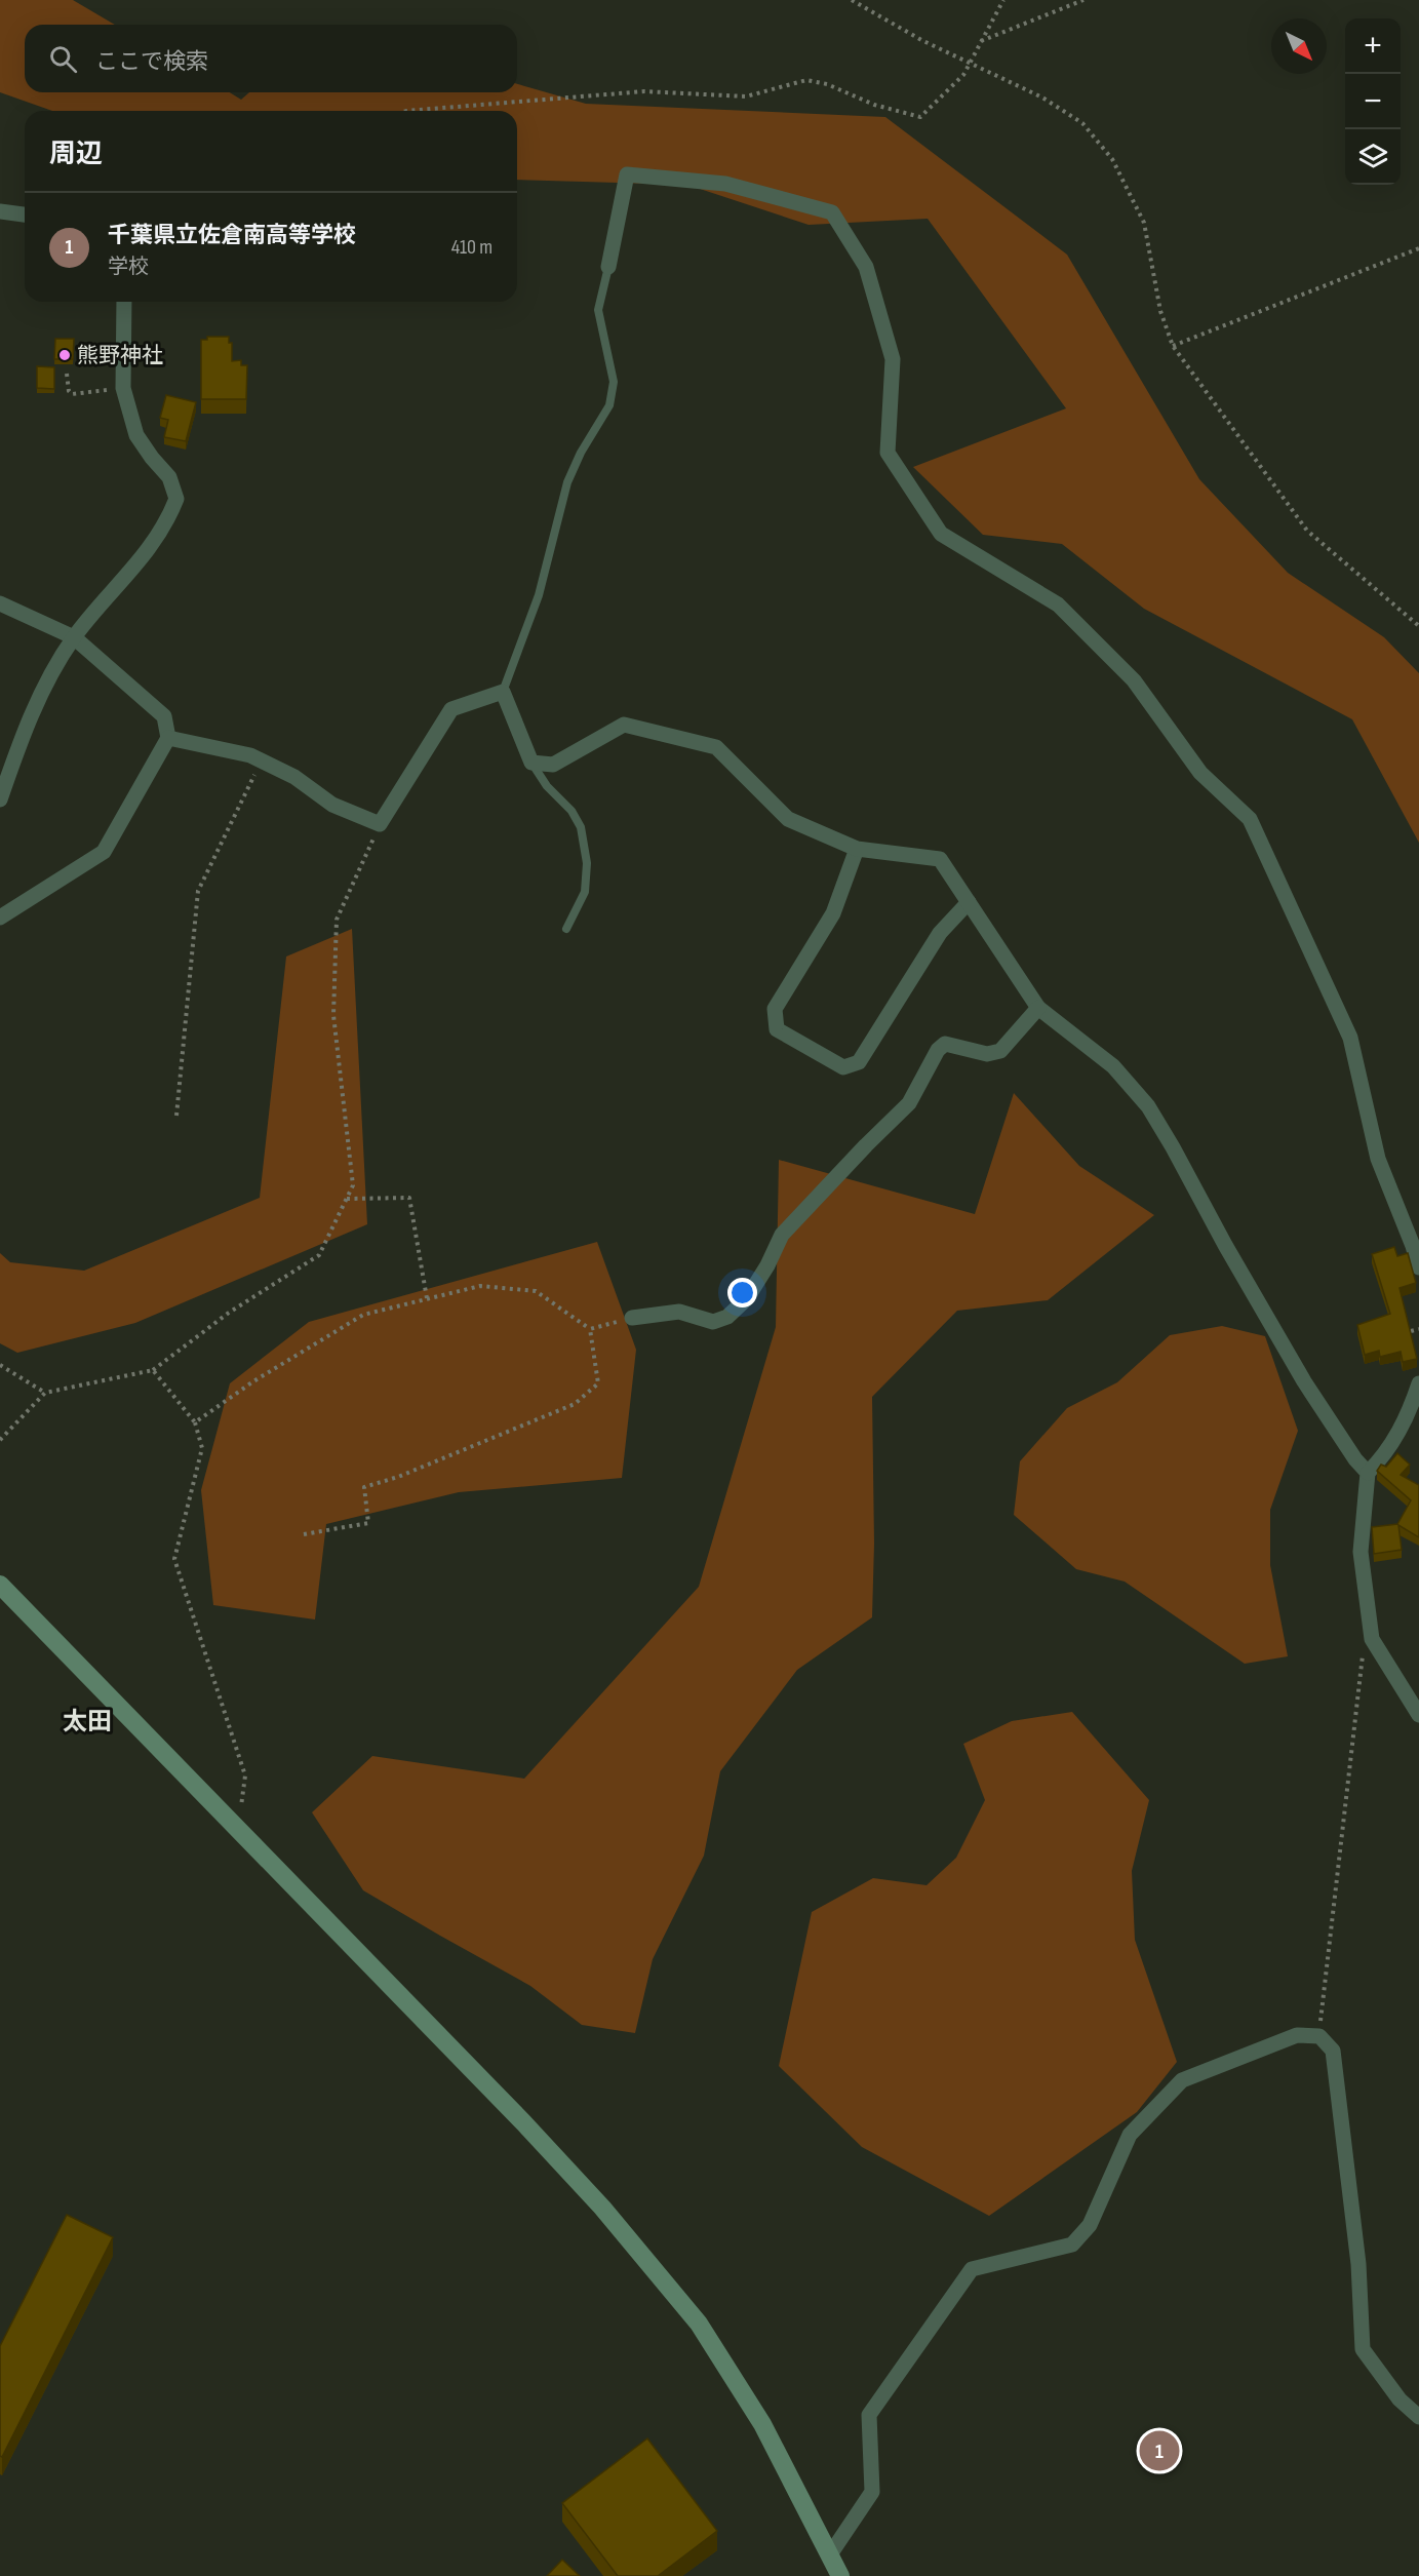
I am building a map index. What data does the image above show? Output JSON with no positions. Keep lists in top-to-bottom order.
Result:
{
  "districts": ["太田"],
  "places": ["熊野神社"],
  "north": "bottom right",
  "page": {
    "map_buttons": ["+", "−"],
    "search": "ここで検索",
    "heading": "周辺",
    "list": [
      {
        "mark": "1",
        "name": "千葉県立佐倉南高等学校",
        "note": "学校",
        "value": "410 m"
      }
    ],
    "pins": "1"
  }
}
